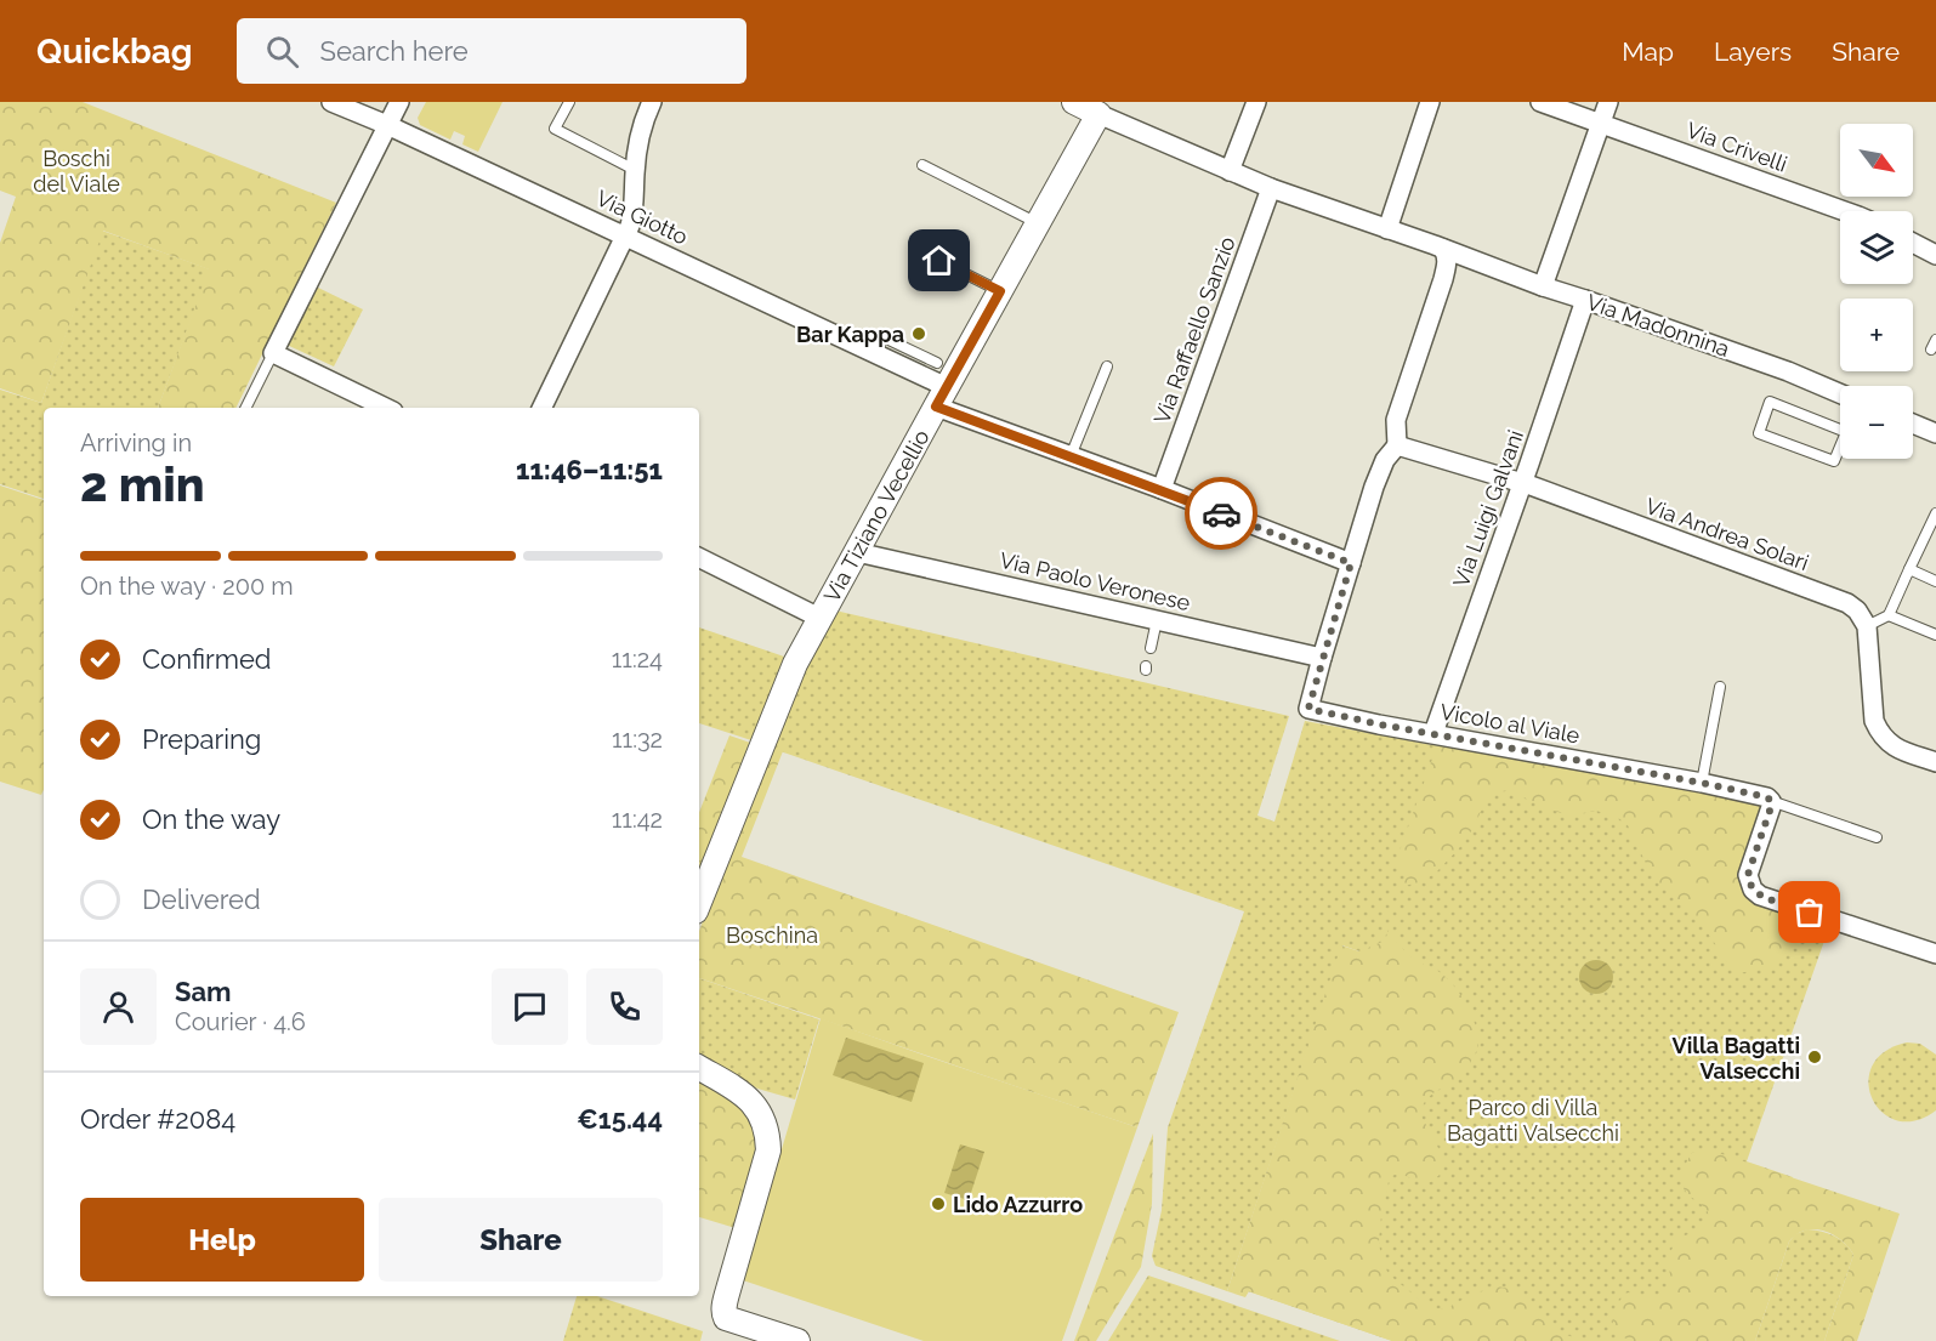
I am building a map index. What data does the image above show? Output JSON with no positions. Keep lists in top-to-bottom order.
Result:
{
  "streets": {
    "street": [
      "Via Crivelli",
      "Via Giotto",
      "Via Madonnina",
      "Via Raffaello Sanzio",
      "Via Luigi Galvani",
      "Via Tiziano Vecellio",
      "Via Andrea Solari",
      "Via Paolo Veronese",
      "Vicolo al Viale"
    ]
  },
  "crossings": [
    ["Via Giotto", "Via Raffaello Sanzio"],
    ["Via Giotto", "Via Tiziano Vecellio"],
    ["Via Madonnina", "Via Raffaello Sanzio"],
    ["Via Madonnina", "Via Luigi Galvani"],
    ["Via Madonnina", "Via Tiziano Vecellio"],
    ["Via Luigi Galvani", "Via Andrea Solari"],
    ["Via Luigi Galvani", "Vicolo al Viale"],
    ["Via Tiziano Vecellio", "Via Paolo Veronese"],
    ["Via Paolo Veronese", "Vicolo al Viale"]
  ],
  "parks": ["Boschi del Viale", "Boschina", "Parco di Villa Bagatti Valsecchi"],
  "places": ["Bar Kappa", "Villa Bagatti Valsecchi", "Lido Azzurro"],
  "north": "bottom right",
  "page": {
    "header": "Quickbag",
    "search": "Search here",
    "nav": ["Map", "Layers", "Share"],
    "map_buttons": ["+", "−"],
    "heading": ["2 min", "Arriving in", "11:46–11:51"],
    "panel": [
      "Sam",
      "Courier · 4.6",
      "Order #2084",
      "€15.44"
    ],
    "bar": "On the way · 200 m",
    "list": [
      ["Confirmed", "11:24"],
      ["Preparing", "11:32"],
      ["On the way", "11:42"],
      "Delivered"
    ],
    "buttons": ["Help", "Share"]
  }
}
